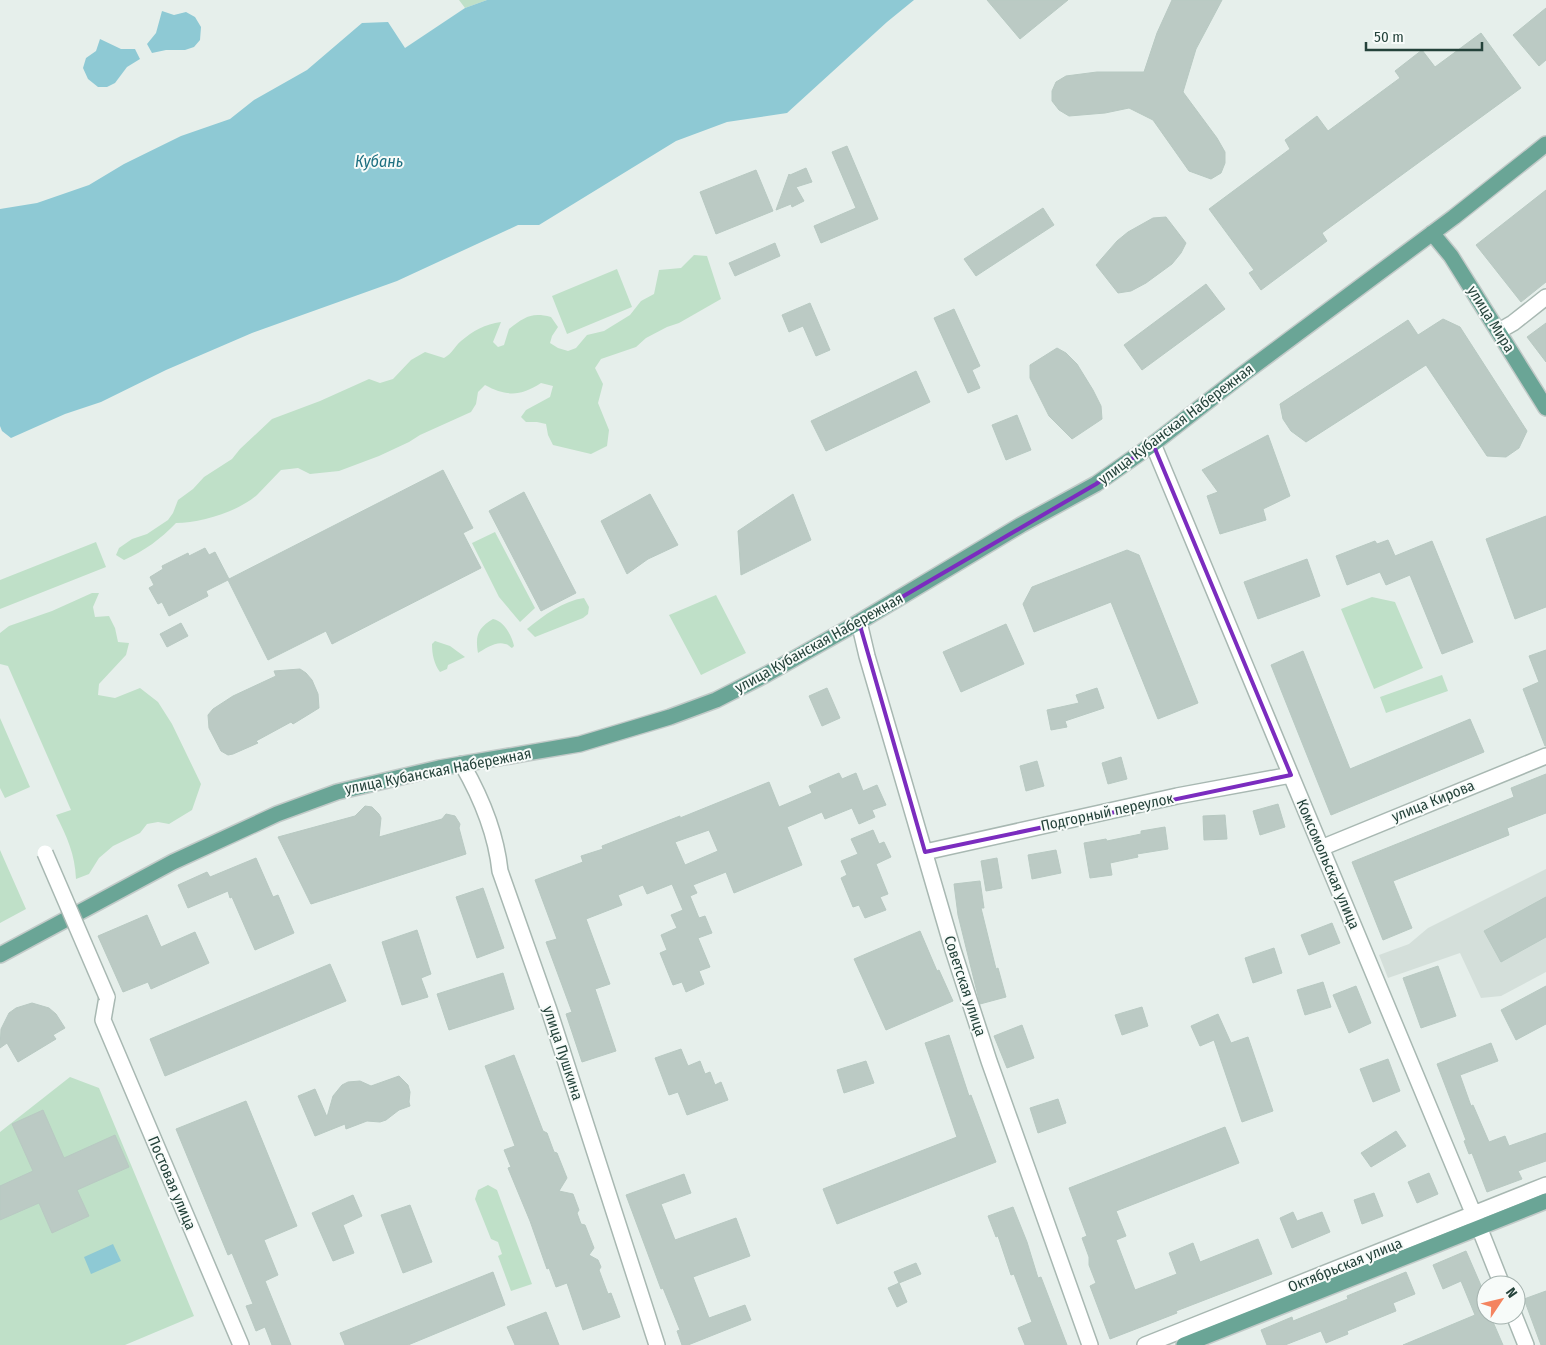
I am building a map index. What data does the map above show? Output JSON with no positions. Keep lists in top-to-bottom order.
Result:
{
  "streets": {
    "main road": ["улица Мира", "улица Кубанская Набережная", "Октябрьская улица"],
    "street": [
      "улица Кирова",
      "Подгорный переулок",
      "Комсомольская улица",
      "Советская улица",
      "улица Пушкина",
      "Постовая улица"
    ]
  },
  "crossings": [
    ["улица Мира", "улица Кубанская Набережная"],
    ["улица Кубанская Набережная", "Комсомольская улица"],
    ["улица Кубанская Набережная", "Советская улица"],
    ["улица Кубанская Набережная", "улица Пушкина"],
    ["улица Кирова", "Комсомольская улица"],
    ["Подгорный переулок", "Комсомольская улица"],
    ["Подгорный переулок", "Советская улица"],
    ["Комсомольская улица", "Октябрьская улица"]
  ],
  "water": ["Кубань"],
  "scale_bar": "50 m",
  "north": "top right"
}
